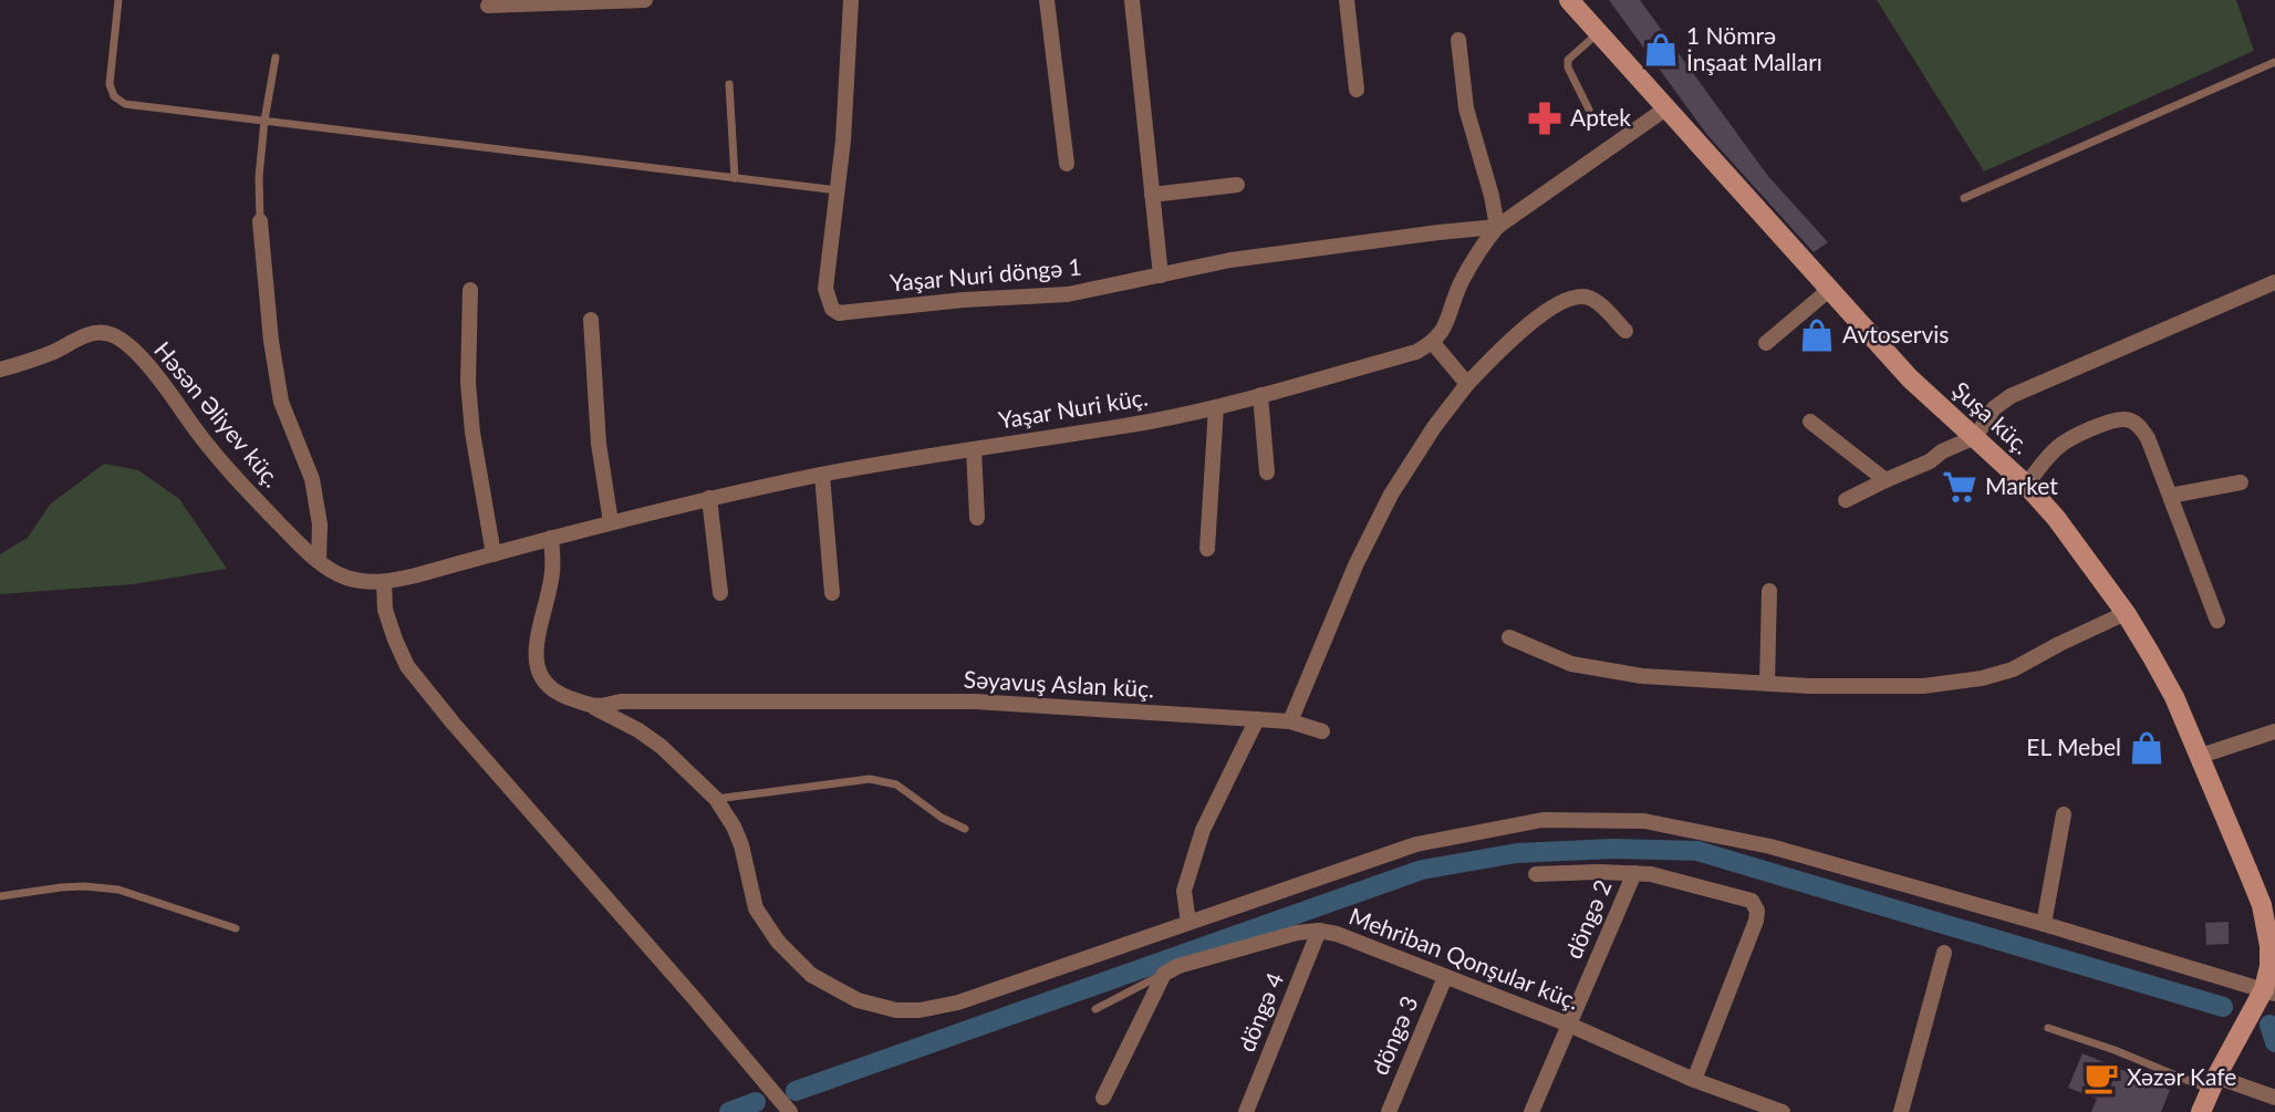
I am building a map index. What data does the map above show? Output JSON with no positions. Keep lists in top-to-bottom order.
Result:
{
  "streets": {
    "street": [
      "Yaşar Nuri döngə 1",
      "Yaşar Nuri küç.",
      "Həsən Əliyev küç.",
      "Şuşa küç.",
      "Səyavuş Aslan küç.",
      "döngə 2",
      "Mehriban Qonşular küç.",
      "döngə 4",
      "döngə 3"
    ]
  },
  "crossings": [
    ["Yaşar Nuri küç.", "Həsən Əliyev küç."],
    ["Yaşar Nuri küç.", "Səyavuş Aslan küç."],
    ["döngə 2", "Mehriban Qonşular küç."],
    ["Mehriban Qonşular küç.", "döngə 4"],
    ["Mehriban Qonşular küç.", "döngə 3"]
  ],
  "places": {
    "shop": ["1 Nömrə İnşaat Malları", "Avtoservis", "EL Mebel"],
    "pharmacy": ["Aptek"],
    "supermarket": ["Market"],
    "cafe": ["Xəzər Kafe"]
  }
}
